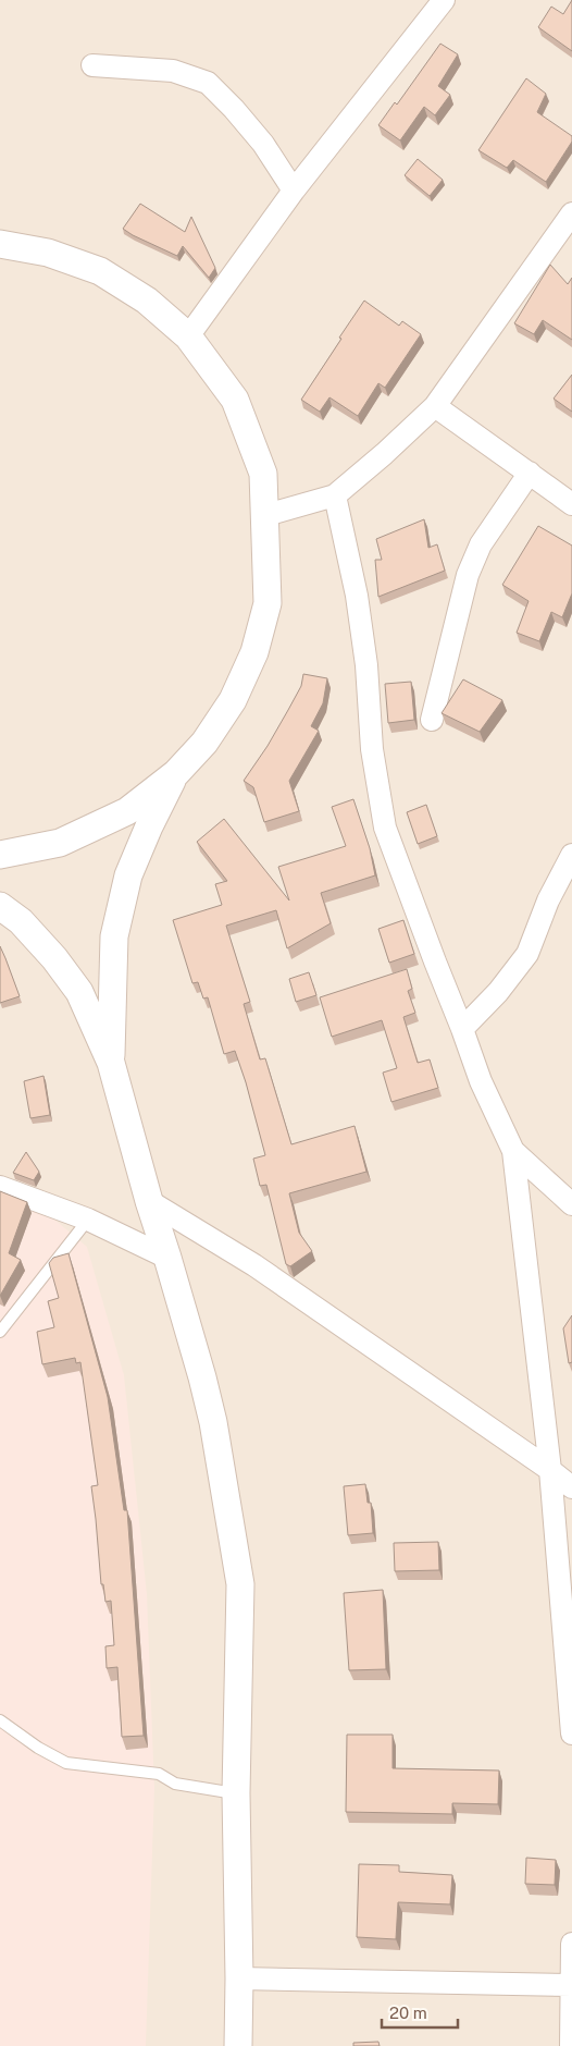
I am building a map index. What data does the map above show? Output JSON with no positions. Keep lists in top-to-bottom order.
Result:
{
  "scale_bar": "20 m"
}
